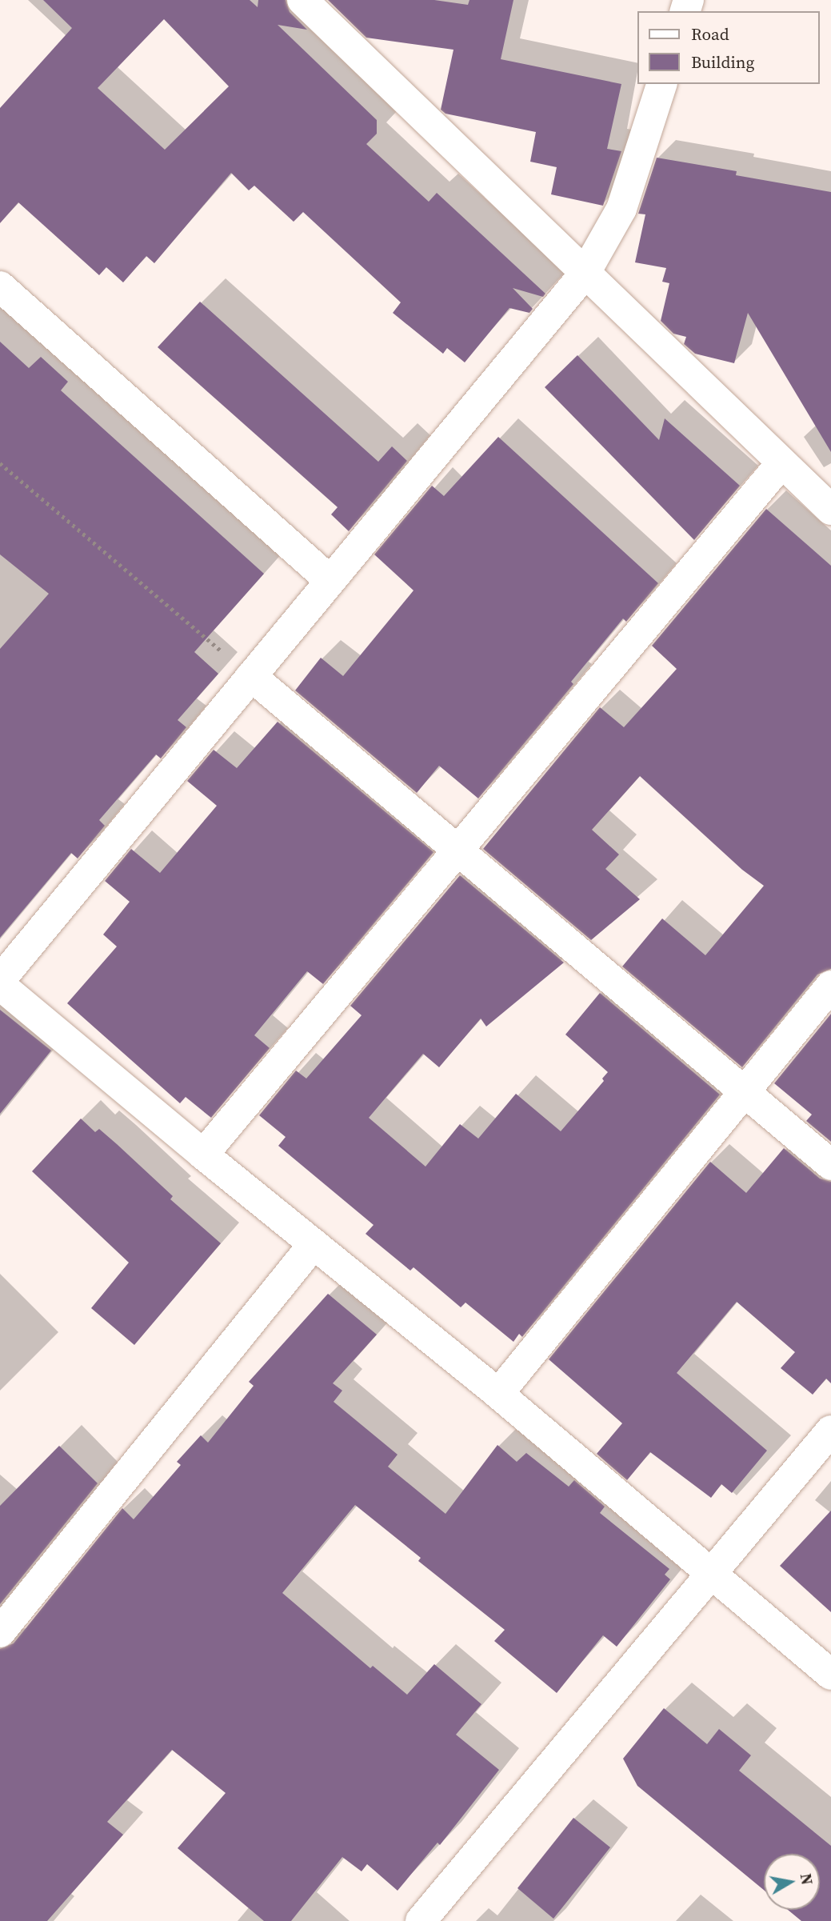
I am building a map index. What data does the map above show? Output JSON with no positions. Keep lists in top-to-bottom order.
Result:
{
  "legend": ["Road", "Building"],
  "north": "right"
}
